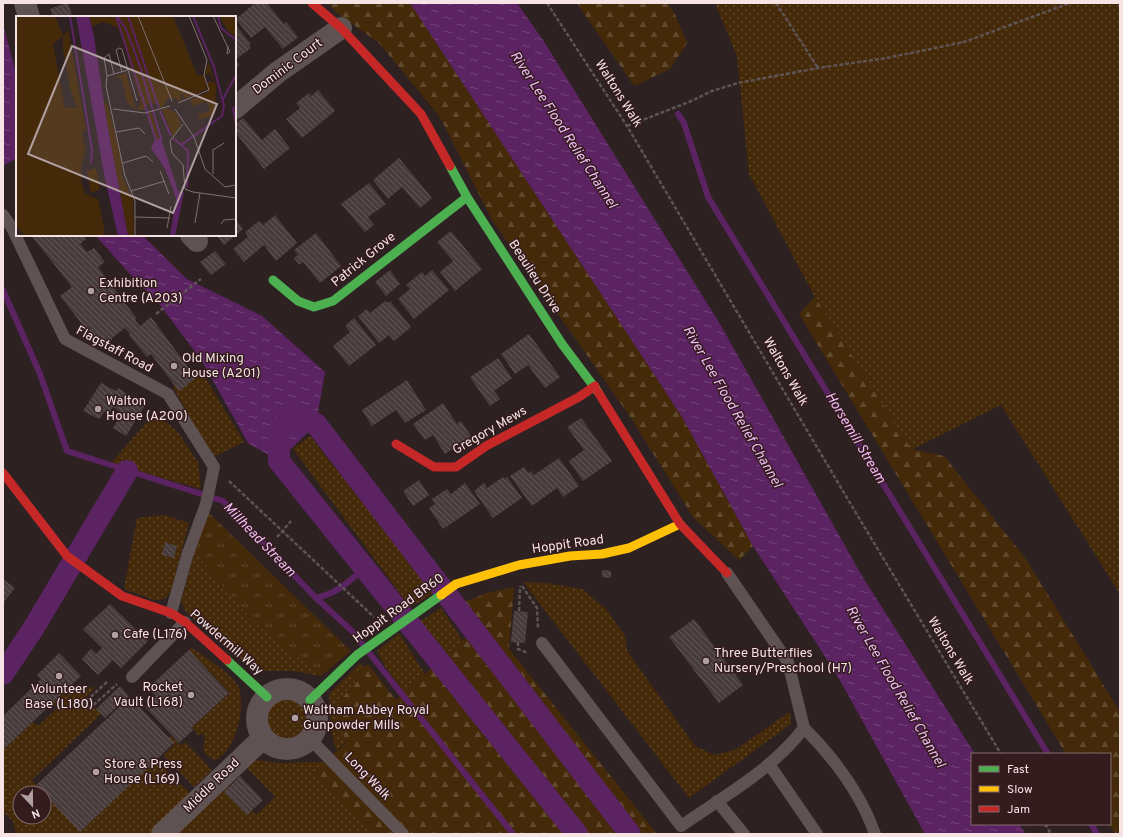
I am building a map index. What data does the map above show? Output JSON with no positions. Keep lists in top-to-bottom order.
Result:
{
  "streets": {
    "street": [
      "Dominic Court",
      "Patrick Grove",
      "Beaulieu Drive",
      "Gregory Mews",
      "Hoppit Road",
      "Hoppit Road BR60",
      "Powdermill Way",
      "Middle Road"
    ],
    "lane": ["Flagstaff Road", "Long Walk"],
    "path": ["Waltons Walk"]
  },
  "crossings": [
    ["Dominic Court", "Beaulieu Drive"],
    ["Patrick Grove", "Beaulieu Drive"],
    ["Beaulieu Drive", "Gregory Mews"],
    ["Beaulieu Drive", "Hoppit Road"],
    ["Hoppit Road", "Hoppit Road BR60"],
    ["Hoppit Road BR60", "Powdermill Way"],
    ["Hoppit Road BR60", "Long Walk"],
    ["Hoppit Road BR60", "Middle Road"],
    ["Powdermill Way", "Long Walk"],
    ["Powdermill Way", "Middle Road"],
    ["Long Walk", "Middle Road"]
  ],
  "water": ["River Lee Flood Relief Channel", "Horsemill Stream", "Millhead Stream"],
  "places": [
    "Exhibition Centre (A203)",
    "Old Mixing House (A201)",
    "Walton House (A200)",
    "Cafe (L176)",
    "Three Butterflies Nursery/Preschool (H7)",
    "Volunteer Base (L180)",
    "Rocket Vault (L168)",
    "Waltham Abbey Royal Gunpowder Mills",
    "Store & Press House (L169)"
  ],
  "legend": ["Fast", "Slow", "Jam"],
  "north": "bottom"
}
